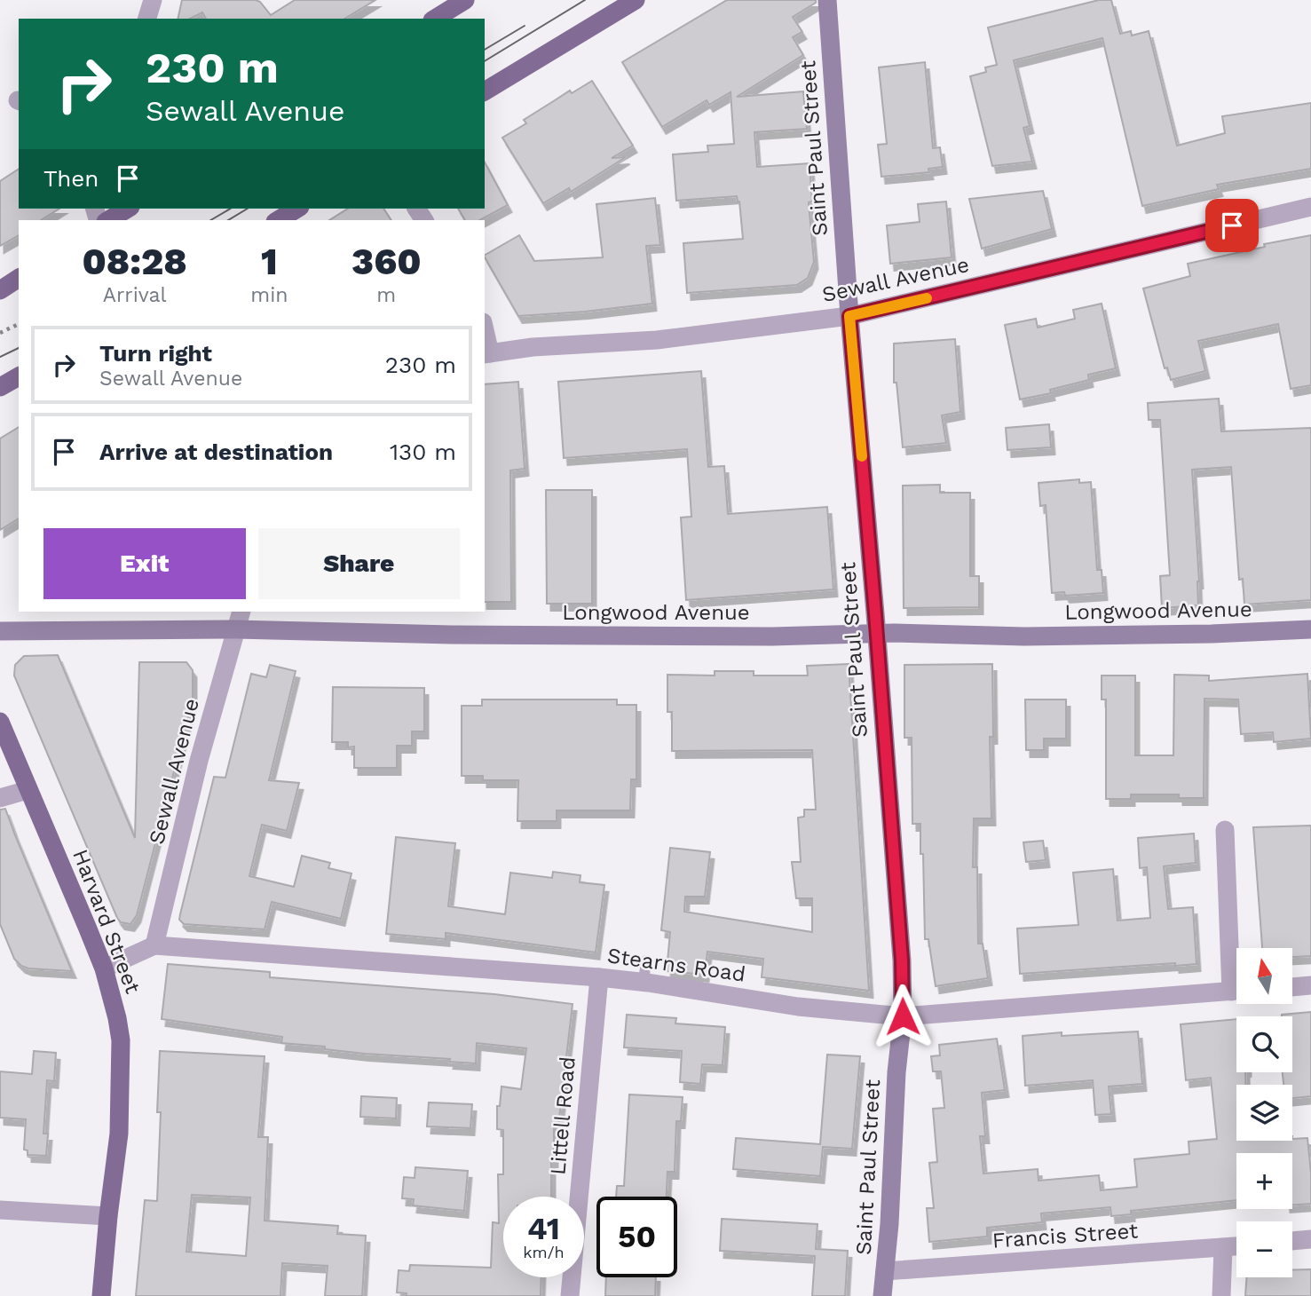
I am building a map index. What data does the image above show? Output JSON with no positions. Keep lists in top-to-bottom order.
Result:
{
  "streets": {
    "main road": ["Saint Paul Street", "Longwood Avenue", "Harvard Street"],
    "street": [
      "Sewall Avenue",
      "Stearns Road",
      "Littell Road",
      "Francis Street"
    ]
  },
  "crossings": [
    ["Saint Paul Street", "Sewall Avenue"],
    ["Saint Paul Street", "Longwood Avenue"],
    ["Saint Paul Street", "Stearns Road"],
    ["Saint Paul Street", "Francis Street"],
    ["Sewall Avenue", "Longwood Avenue"],
    ["Sewall Avenue", "Stearns Road"],
    ["Harvard Street", "Stearns Road"],
    ["Stearns Road", "Littell Road"]
  ],
  "north": "top",
  "page": {
    "turn": ["230 m", "Sewall Avenue"],
    "then": "Then",
    "eta": [
      "08:28",
      "Arrival",
      "1",
      "min",
      "360",
      "m"
    ],
    "list": [
      {
        "name": "Turn right",
        "note": "Sewall Avenue",
        "value": "230 m"
      },
      {
        "name": "Arrive at destination",
        "value": "130 m"
      }
    ],
    "buttons": ["Exit", "Share"],
    "map_buttons": ["+", "−"],
    "speed": "41 km/h",
    "limit": "50"
  }
}
